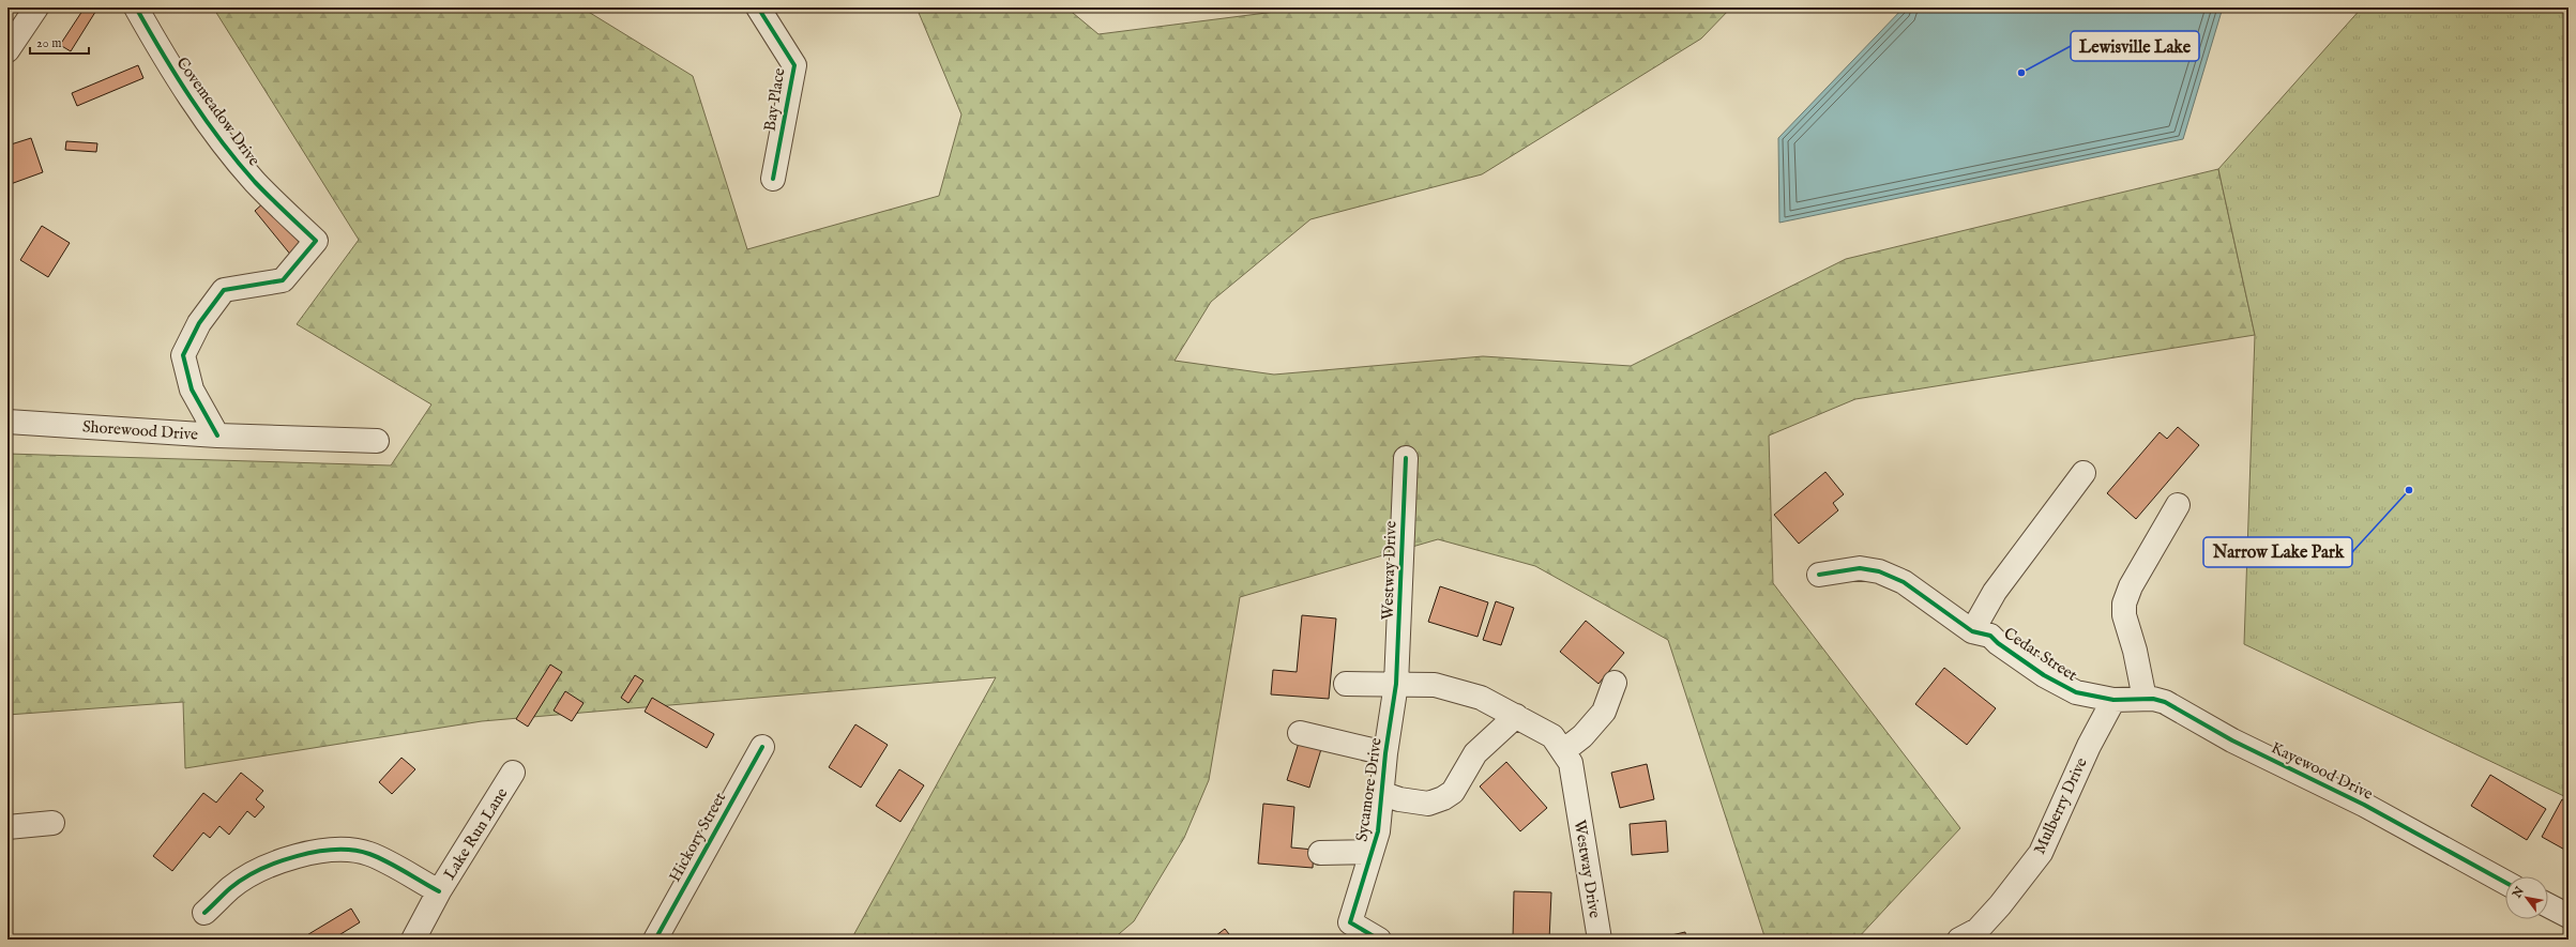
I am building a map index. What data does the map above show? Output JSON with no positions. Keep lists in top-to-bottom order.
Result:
{
  "streets": {
    "street": [
      "Bay Place",
      "Covemeadow Drive",
      "Shorewood Drive",
      "Westway Drive",
      "Cedar Street",
      "Kayewood Drive",
      "Sycamore Drive",
      "Mulberry Drive",
      "Lake Run Lane",
      "Hickory Street"
    ]
  },
  "crossings": [
    ["Covemeadow Drive", "Shorewood Drive"],
    ["Westway Drive", "Sycamore Drive"],
    ["Cedar Street", "Kayewood Drive"],
    ["Cedar Street", "Mulberry Drive"],
    ["Kayewood Drive", "Mulberry Drive"]
  ],
  "places": ["Lewisville Lake", "Narrow Lake Park"],
  "scale_bar": "20 m",
  "north": "top left"
}
